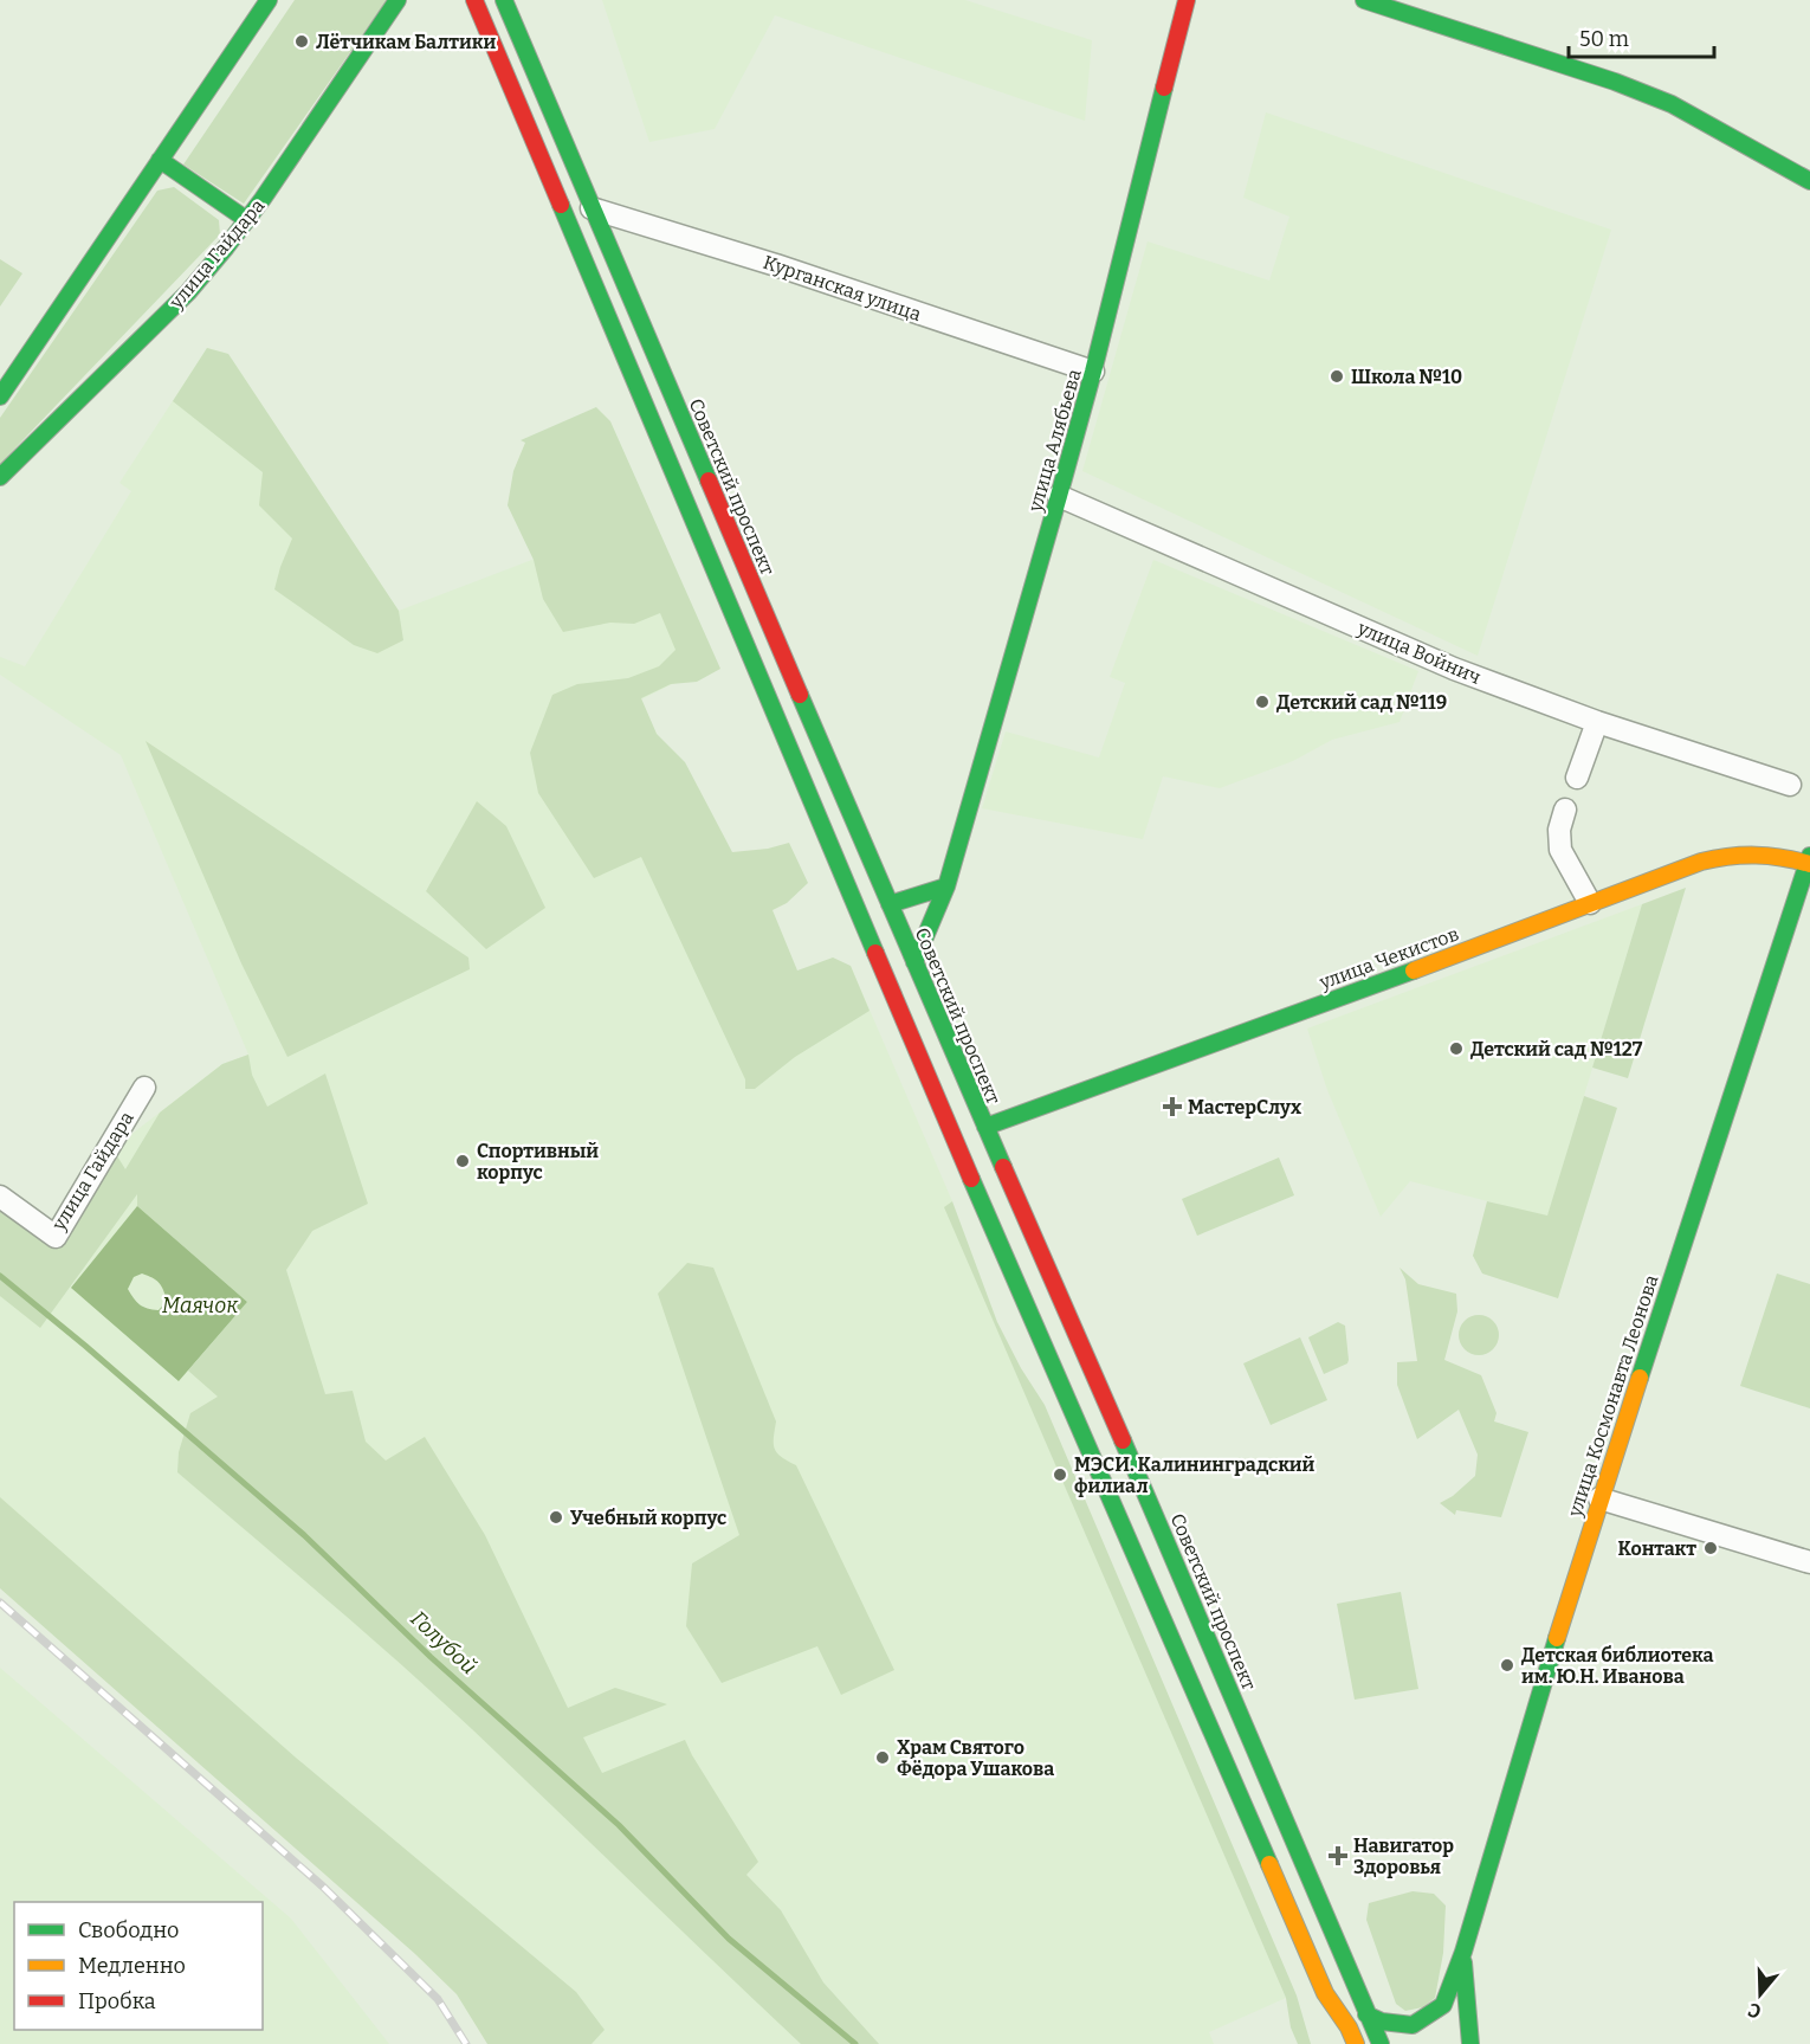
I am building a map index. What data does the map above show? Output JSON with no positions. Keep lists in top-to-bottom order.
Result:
{
  "streets": {
    "main road": [
      "улица Гайдара",
      "улица Алябьева",
      "Советский проспект",
      "улица Чекистов",
      "улица Космонавта Леонова"
    ],
    "street": ["Курганская улица", "улица Войнич"]
  },
  "crossings": [
    ["Курганская улица", "улица Алябьева"],
    ["Курганская улица", "Советский проспект"],
    ["улица Алябьева", "Советский проспект"],
    ["улица Алябьева", "улица Войнич"],
    ["Советский проспект", "улица Чекистов"],
    ["Советский проспект", "улица Космонавта Леонова"],
    ["улица Чекистов", "улица Космонавта Леонова"]
  ],
  "water": ["Маячок", "Голубой"],
  "places": {
    "other": [
      "Лётчикам Балтики",
      "Школа №10",
      "Детский сад №119",
      "Детский сад №127",
      "Спортивный корпус",
      "МЭСИ. Калининградский филиал",
      "Учебный корпус",
      "Контакт",
      "Детская библиотека им. Ю.Н. Иванова",
      "Храм Святого Фёдора Ушакова"
    ],
    "health": ["МастерСлух", "Навигатор Здоровья"]
  },
  "legend": ["Свободно", "Медленно", "Пробка"],
  "scale_bar": "50 m",
  "north": "bottom"
}
